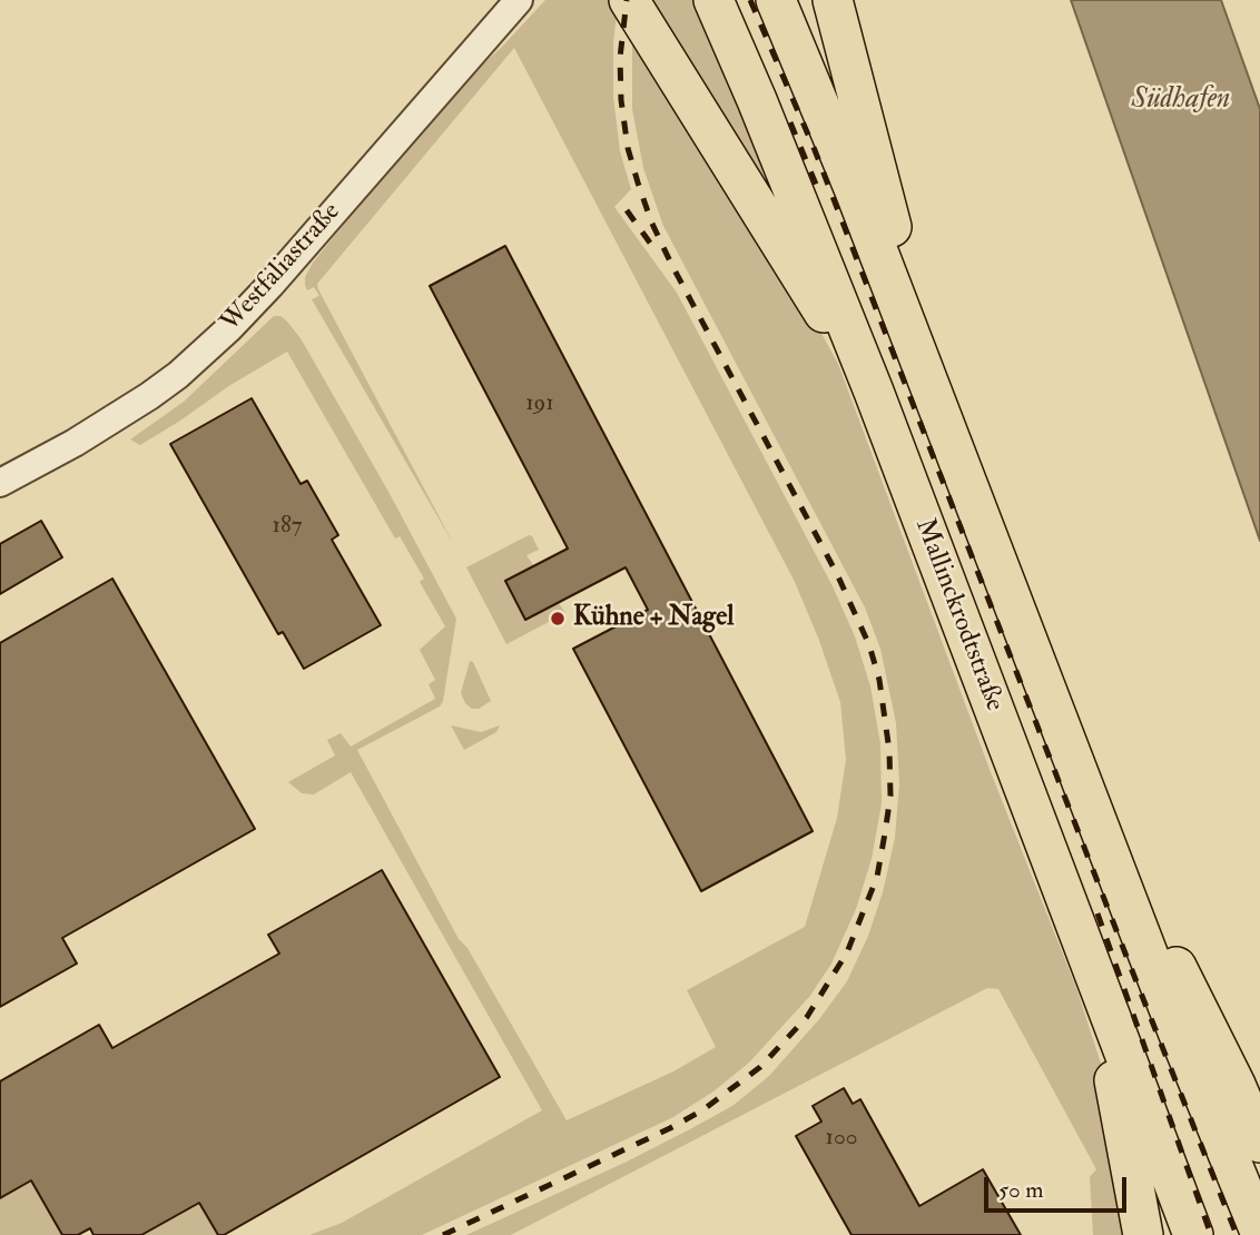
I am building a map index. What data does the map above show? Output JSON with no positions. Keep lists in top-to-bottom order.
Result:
{
  "streets": {
    "highway": ["Mallinckrodtstraße"],
    "street": ["Westfaliastraße"]
  },
  "water": ["Südhafen"],
  "places": ["Kühne + Nagel"],
  "house_numbers": ["191", "187", "100"],
  "scale_bar": "50 m"
}
